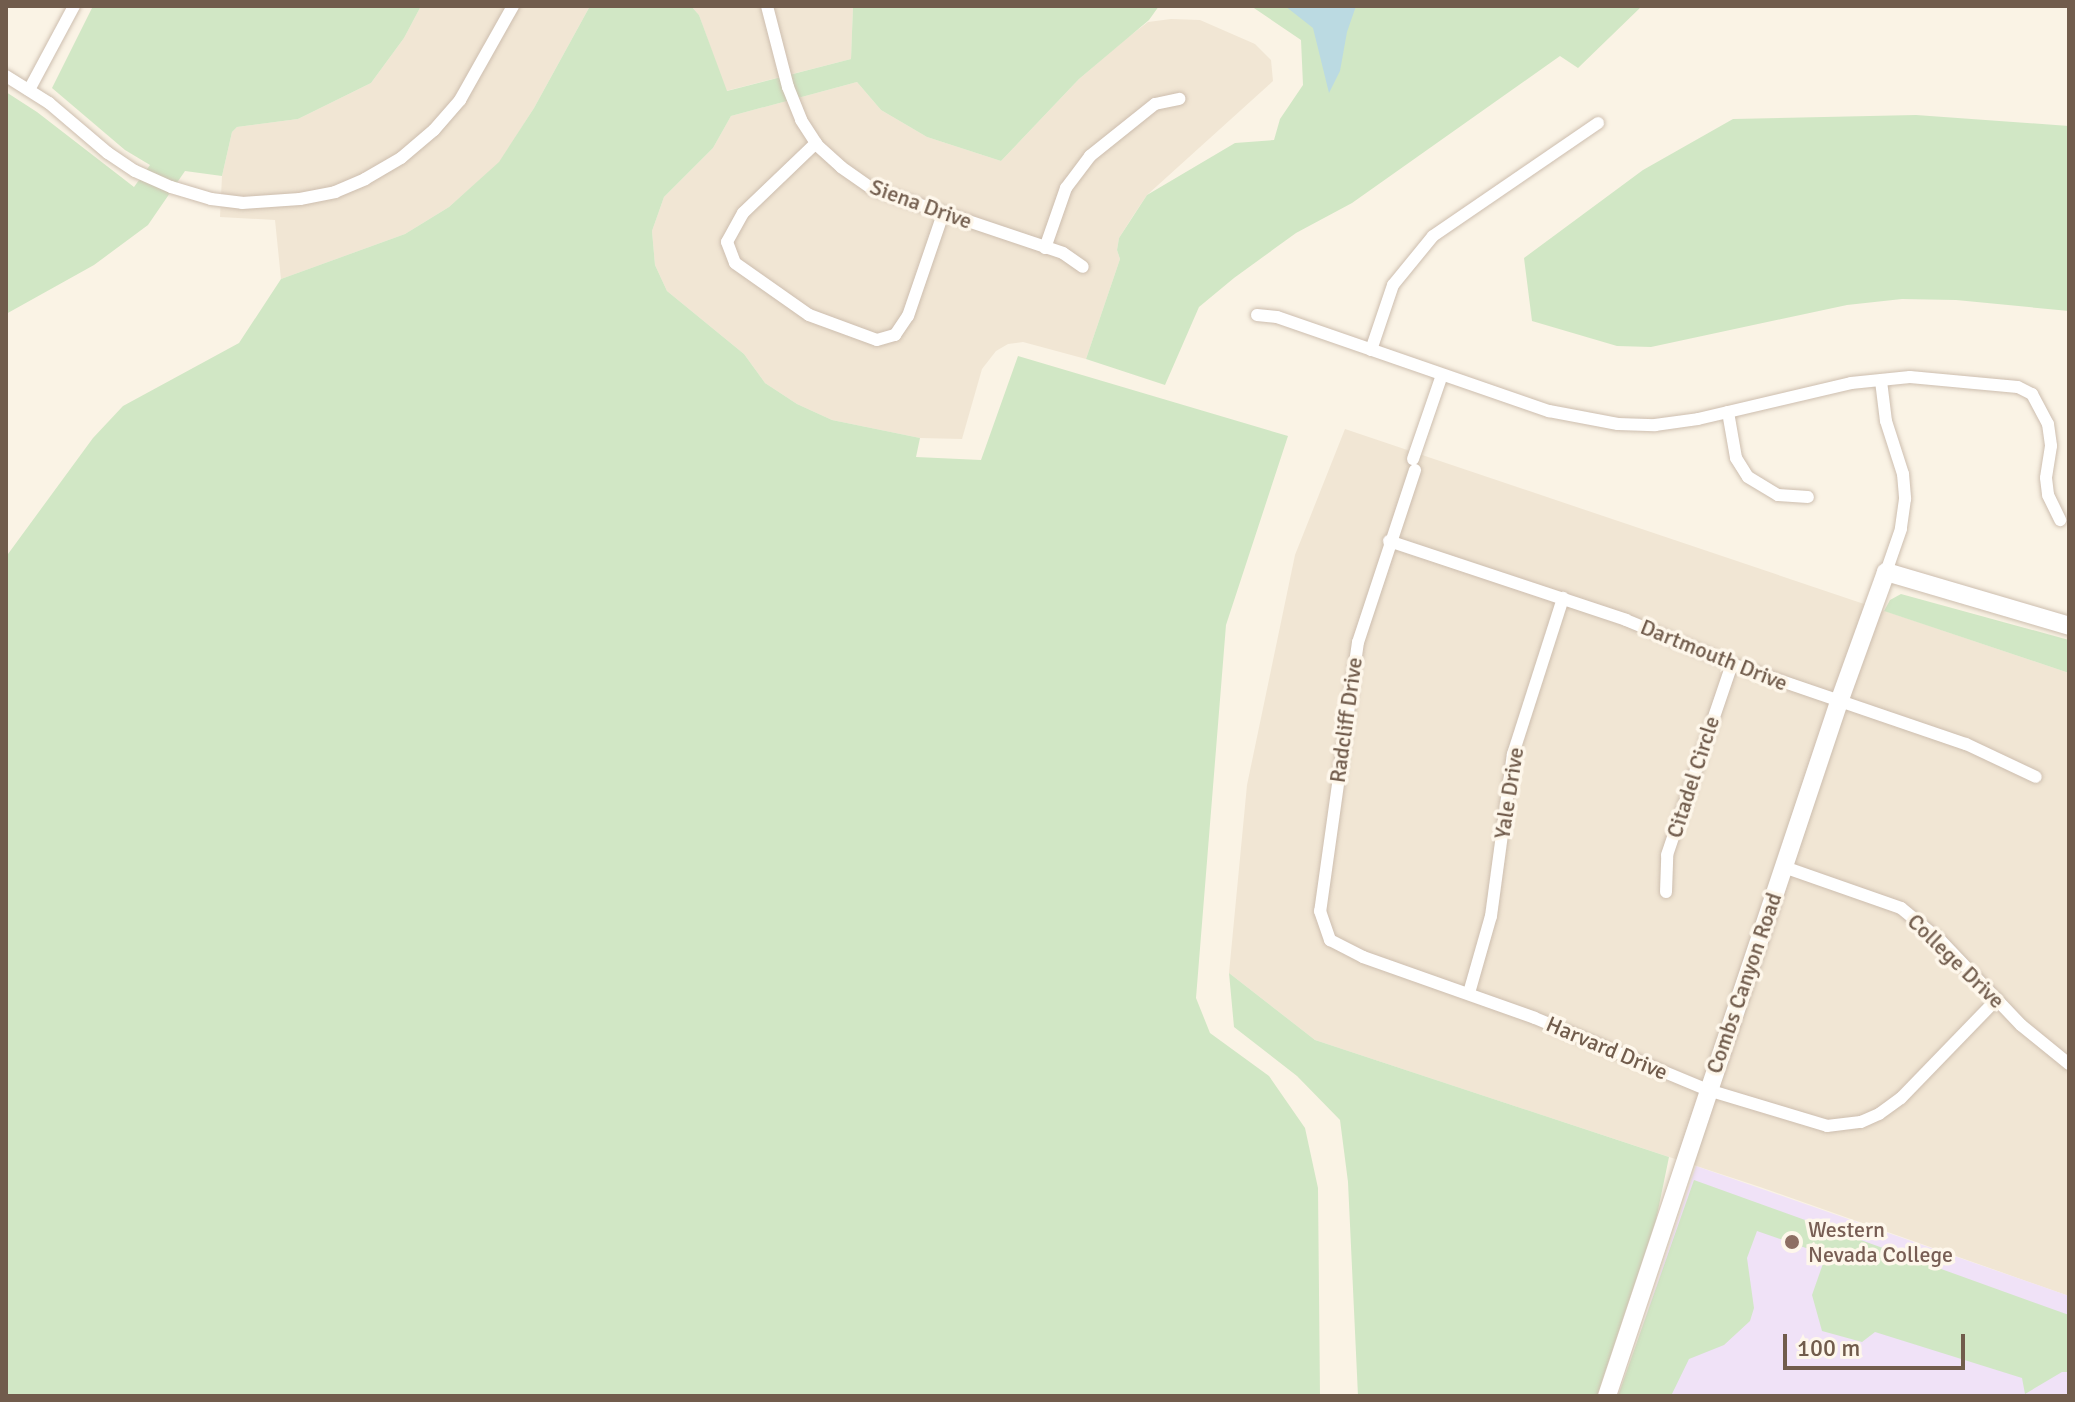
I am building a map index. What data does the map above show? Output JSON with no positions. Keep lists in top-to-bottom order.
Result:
{
  "streets": {
    "street": [
      "Siena Drive",
      "Dartmouth Drive",
      "Radcliff Drive",
      "Citadel Circle",
      "Yale Drive",
      "College Drive",
      "Combs Canyon Road",
      "Harvard Drive"
    ]
  },
  "crossings": [
    ["Dartmouth Drive", "Radcliff Drive"],
    ["Dartmouth Drive", "Citadel Circle"],
    ["Dartmouth Drive", "Yale Drive"],
    ["Dartmouth Drive", "Combs Canyon Road"],
    ["Radcliff Drive", "Harvard Drive"],
    ["Yale Drive", "Harvard Drive"],
    ["College Drive", "Combs Canyon Road"],
    ["College Drive", "Harvard Drive"],
    ["Combs Canyon Road", "Harvard Drive"]
  ],
  "places": ["Western Nevada College"],
  "scale_bar": "100 m"
}
